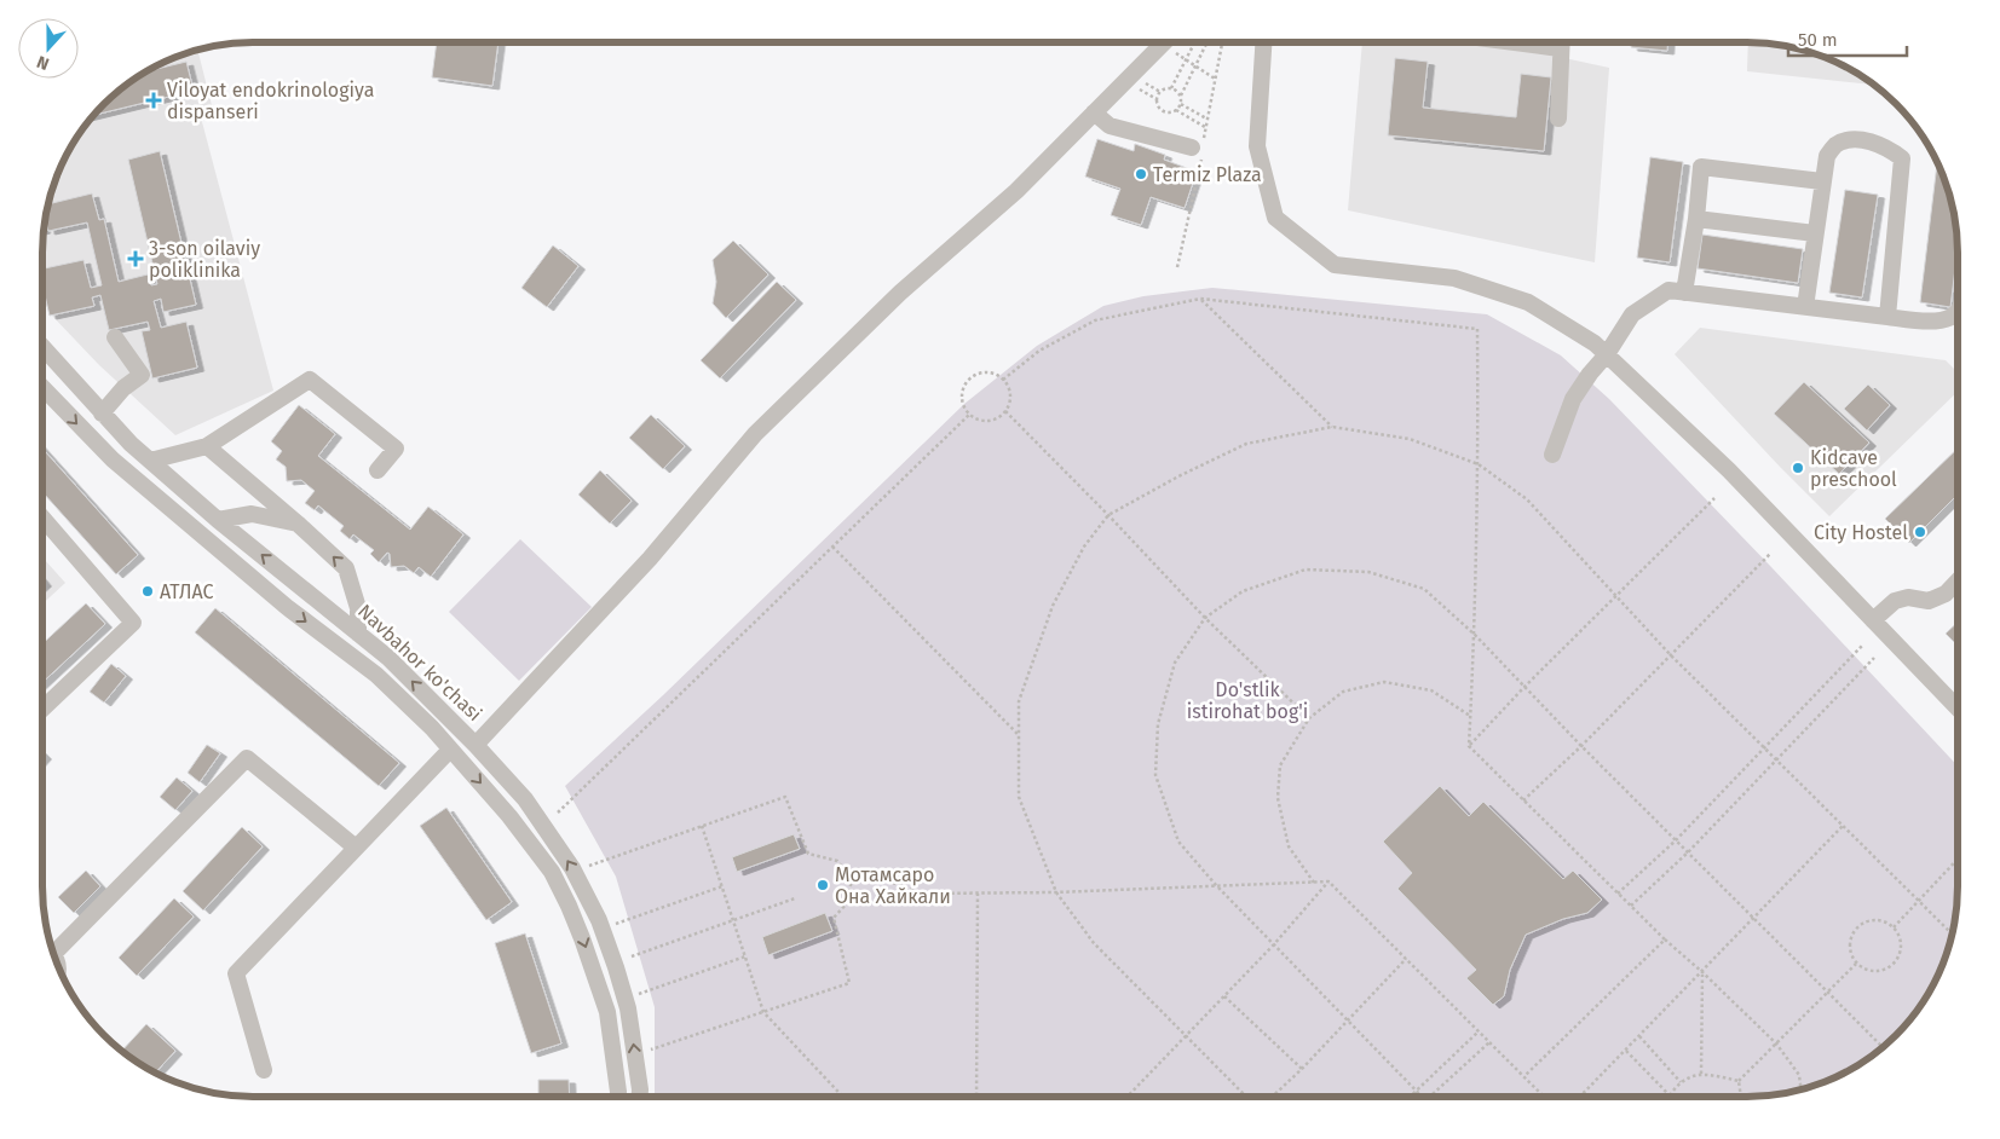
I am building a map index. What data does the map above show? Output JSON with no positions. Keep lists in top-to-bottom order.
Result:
{
  "streets": {
    "street": ["Navbahor ko'chasi"]
  },
  "parks": ["Do'stlik istirohat bog'i"],
  "places": {
    "health": ["Viloyat endokrinologiya dispanseri", "3-son oilaviy poliklinika"],
    "other": [
      "Termiz Plaza",
      "Kidcave preschool",
      "City Hostel",
      "АТЛАС",
      "Мотамсаро Она Хайкали"
    ]
  },
  "scale_bar": "50 m",
  "north": "bottom"
}
